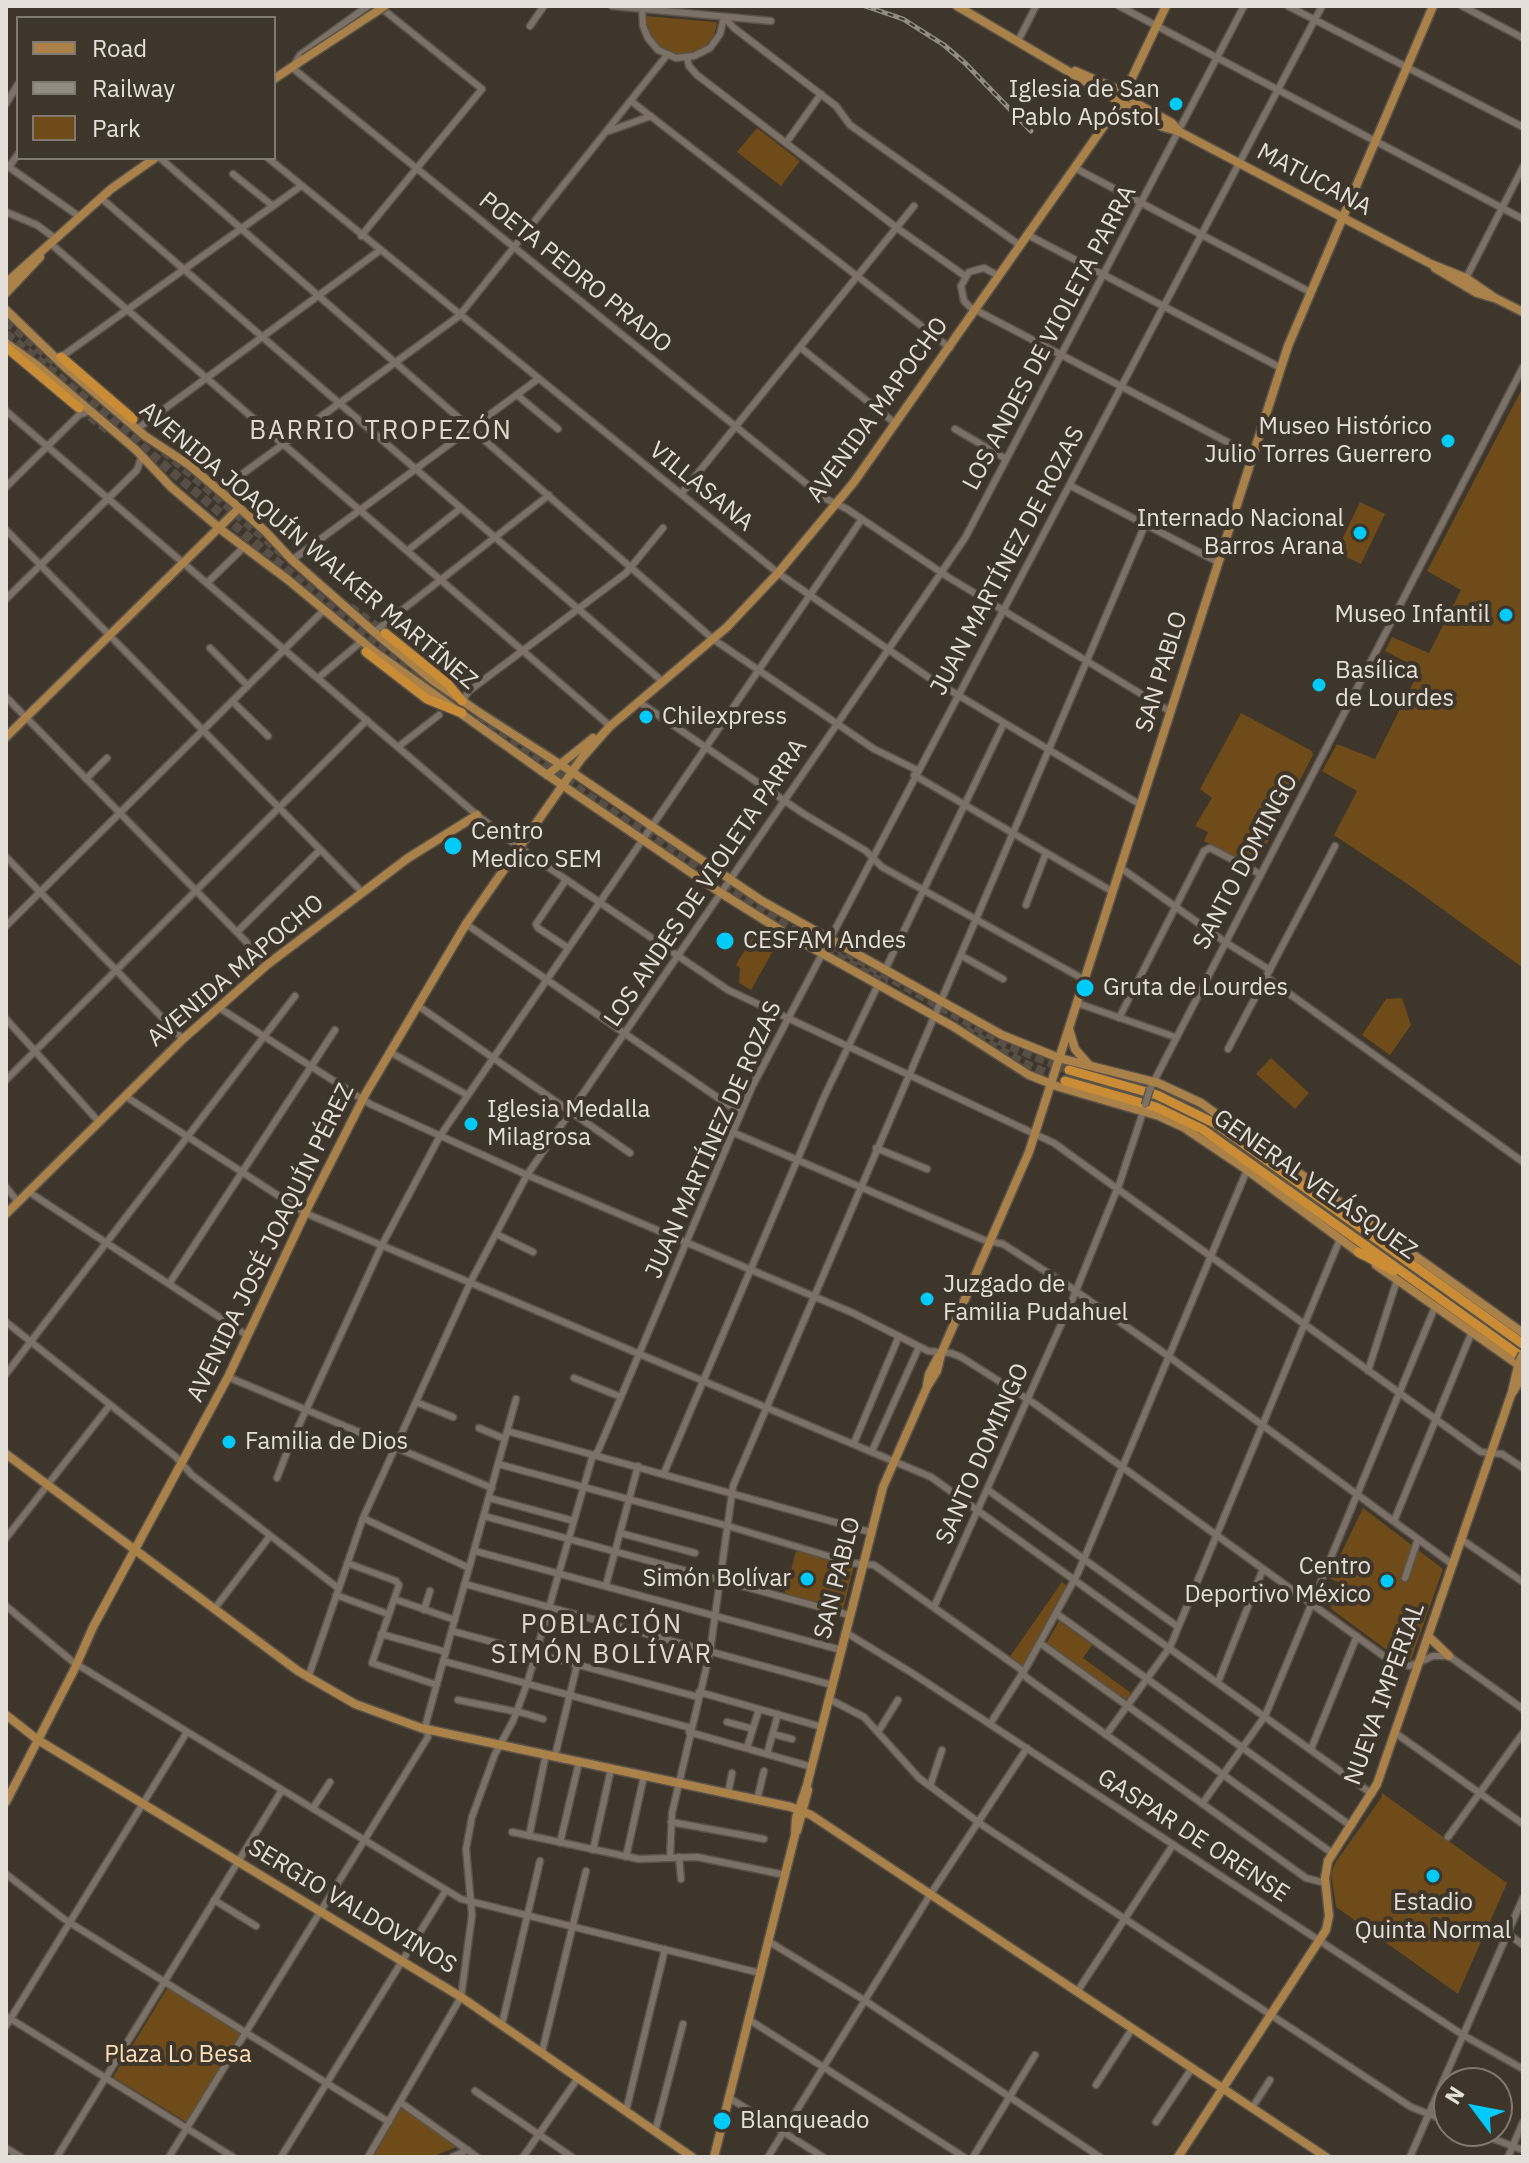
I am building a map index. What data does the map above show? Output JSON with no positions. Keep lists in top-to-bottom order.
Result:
{
  "streets": {
    "highway": ["GENERAL VELÁSQUEZ"],
    "main road": [
      "MATUCANA",
      "AVENIDA MAPOCHO",
      "AVENIDA JOAQUÍN WALKER MARTÍNEZ",
      "SAN PABLO",
      "AVENIDA JOSÉ JOAQUÍN PÉREZ",
      "NUEVA IMPERIAL",
      "SERGIO VALDOVINOS"
    ],
    "street": [
      "POETA PEDRO PRADO",
      "LOS ANDES DE VIOLETA PARRA",
      "VILLASANA",
      "JUAN MARTÍNEZ DE ROZAS",
      "SANTO DOMINGO",
      "GASPAR DE ORENSE"
    ]
  },
  "crossings": [
    ["MATUCANA", "LOS ANDES DE VIOLETA PARRA"],
    ["MATUCANA", "AVENIDA MAPOCHO"],
    ["MATUCANA", "JUAN MARTÍNEZ DE ROZAS"],
    ["MATUCANA", "SAN PABLO"],
    ["POETA PEDRO PRADO", "LOS ANDES DE VIOLETA PARRA"],
    ["POETA PEDRO PRADO", "AVENIDA MAPOCHO"],
    ["POETA PEDRO PRADO", "JUAN MARTÍNEZ DE ROZAS"],
    ["POETA PEDRO PRADO", "SAN PABLO"],
    ["LOS ANDES DE VIOLETA PARRA", "VILLASANA"],
    ["LOS ANDES DE VIOLETA PARRA", "AVENIDA JOAQUÍN WALKER MARTÍNEZ"],
    ["AVENIDA MAPOCHO", "VILLASANA"],
    ["AVENIDA MAPOCHO", "AVENIDA JOAQUÍN WALKER MARTÍNEZ"],
    ["AVENIDA MAPOCHO", "AVENIDA JOSÉ JOAQUÍN PÉREZ"],
    ["VILLASANA", "JUAN MARTÍNEZ DE ROZAS"],
    ["VILLASANA", "SAN PABLO"],
    ["AVENIDA JOAQUÍN WALKER MARTÍNEZ", "JUAN MARTÍNEZ DE ROZAS"],
    ["AVENIDA JOAQUÍN WALKER MARTÍNEZ", "SAN PABLO"],
    ["AVENIDA JOAQUÍN WALKER MARTÍNEZ", "SANTO DOMINGO"],
    ["AVENIDA JOAQUÍN WALKER MARTÍNEZ", "GENERAL VELÁSQUEZ"],
    ["AVENIDA JOAQUÍN WALKER MARTÍNEZ", "AVENIDA JOSÉ JOAQUÍN PÉREZ"],
    ["AVENIDA JOAQUÍN WALKER MARTÍNEZ", "NUEVA IMPERIAL"],
    ["JUAN MARTÍNEZ DE ROZAS", "SERGIO VALDOVINOS"],
    ["SAN PABLO", "GASPAR DE ORENSE"],
    ["GENERAL VELÁSQUEZ", "NUEVA IMPERIAL"],
    ["AVENIDA JOSÉ JOAQUÍN PÉREZ", "SERGIO VALDOVINOS"],
    ["NUEVA IMPERIAL", "GASPAR DE ORENSE"]
  ],
  "districts": ["BARRIO TROPEZÓN", "POBLACIÓN SIMÓN BOLÍVAR"],
  "parks": ["Plaza Lo Besa"],
  "places": [
    "Iglesia de San Pablo Apóstol",
    "Museo Histórico Julio Torres Guerrero",
    "Internado Nacional Barros Arana",
    "Museo Infantil",
    "Basílica de Lourdes",
    "Chilexpress",
    "Centro Medico SEM",
    "CESFAM Andes",
    "Gruta de Lourdes",
    "Iglesia Medalla Milagrosa",
    "Juzgado de Familia Pudahuel",
    "Familia de Dios",
    "Simón Bolívar",
    "Centro Deportivo México",
    "Estadio Quinta Normal",
    "Blanqueado"
  ],
  "legend": ["Road", "Railway", "Park"],
  "north": "top left"
}
